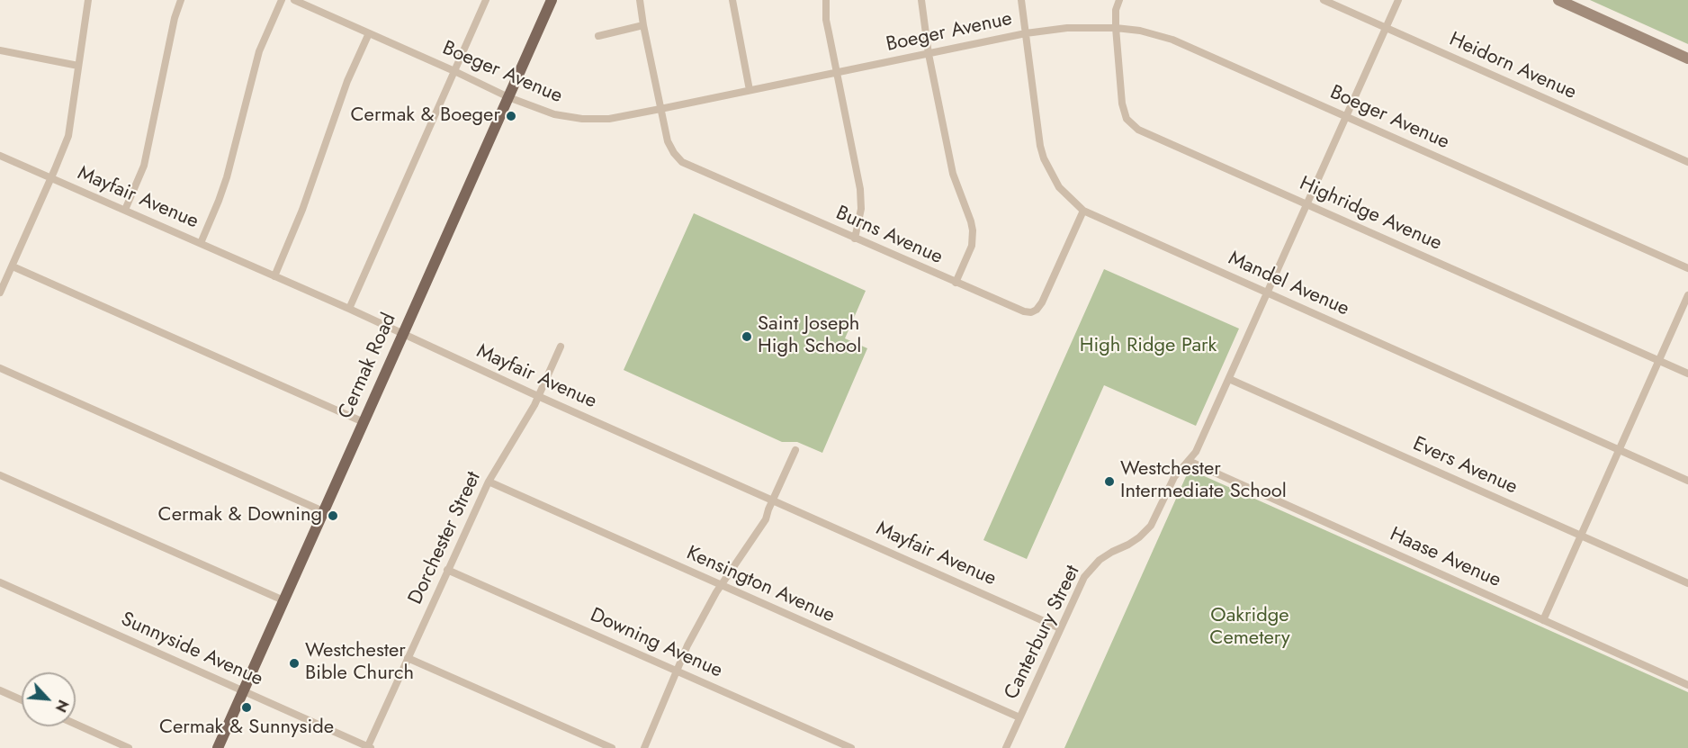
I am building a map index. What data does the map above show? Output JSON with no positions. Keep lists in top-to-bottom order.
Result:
{
  "streets": {
    "main road": ["Cermak Road"],
    "street": [
      "Boeger Avenue",
      "Heidorn Avenue",
      "Mayfair Avenue",
      "Highridge Avenue",
      "Burns Avenue",
      "Mandel Avenue",
      "Evers Avenue",
      "Dorchester Street",
      "Haase Avenue",
      "Kensington Avenue",
      "Canterbury Street",
      "Downing Avenue",
      "Sunnyside Avenue"
    ]
  },
  "crossings": [
    ["Boeger Avenue", "Highridge Avenue"],
    ["Boeger Avenue", "Burns Avenue"],
    ["Boeger Avenue", "Mandel Avenue"],
    ["Boeger Avenue", "Cermak Road"],
    ["Boeger Avenue", "Canterbury Street"],
    ["Heidorn Avenue", "Canterbury Street"],
    ["Mayfair Avenue", "Cermak Road"],
    ["Mayfair Avenue", "Dorchester Street"],
    ["Mayfair Avenue", "Canterbury Street"],
    ["Highridge Avenue", "Canterbury Street"],
    ["Burns Avenue", "Mandel Avenue"],
    ["Mandel Avenue", "Canterbury Street"],
    ["Cermak Road", "Sunnyside Avenue"],
    ["Evers Avenue", "Canterbury Street"],
    ["Dorchester Street", "Kensington Avenue"],
    ["Dorchester Street", "Downing Avenue"],
    ["Dorchester Street", "Sunnyside Avenue"],
    ["Haase Avenue", "Canterbury Street"],
    ["Kensington Avenue", "Canterbury Street"]
  ],
  "parks": ["High Ridge Park", "Oakridge Cemetery"],
  "places": [
    "Cermak & Boeger",
    "Saint Joseph High School",
    "Westchester Intermediate School",
    "Cermak & Downing",
    "Westchester Bible Church",
    "Cermak & Sunnyside"
  ],
  "north": "bottom right"
}
